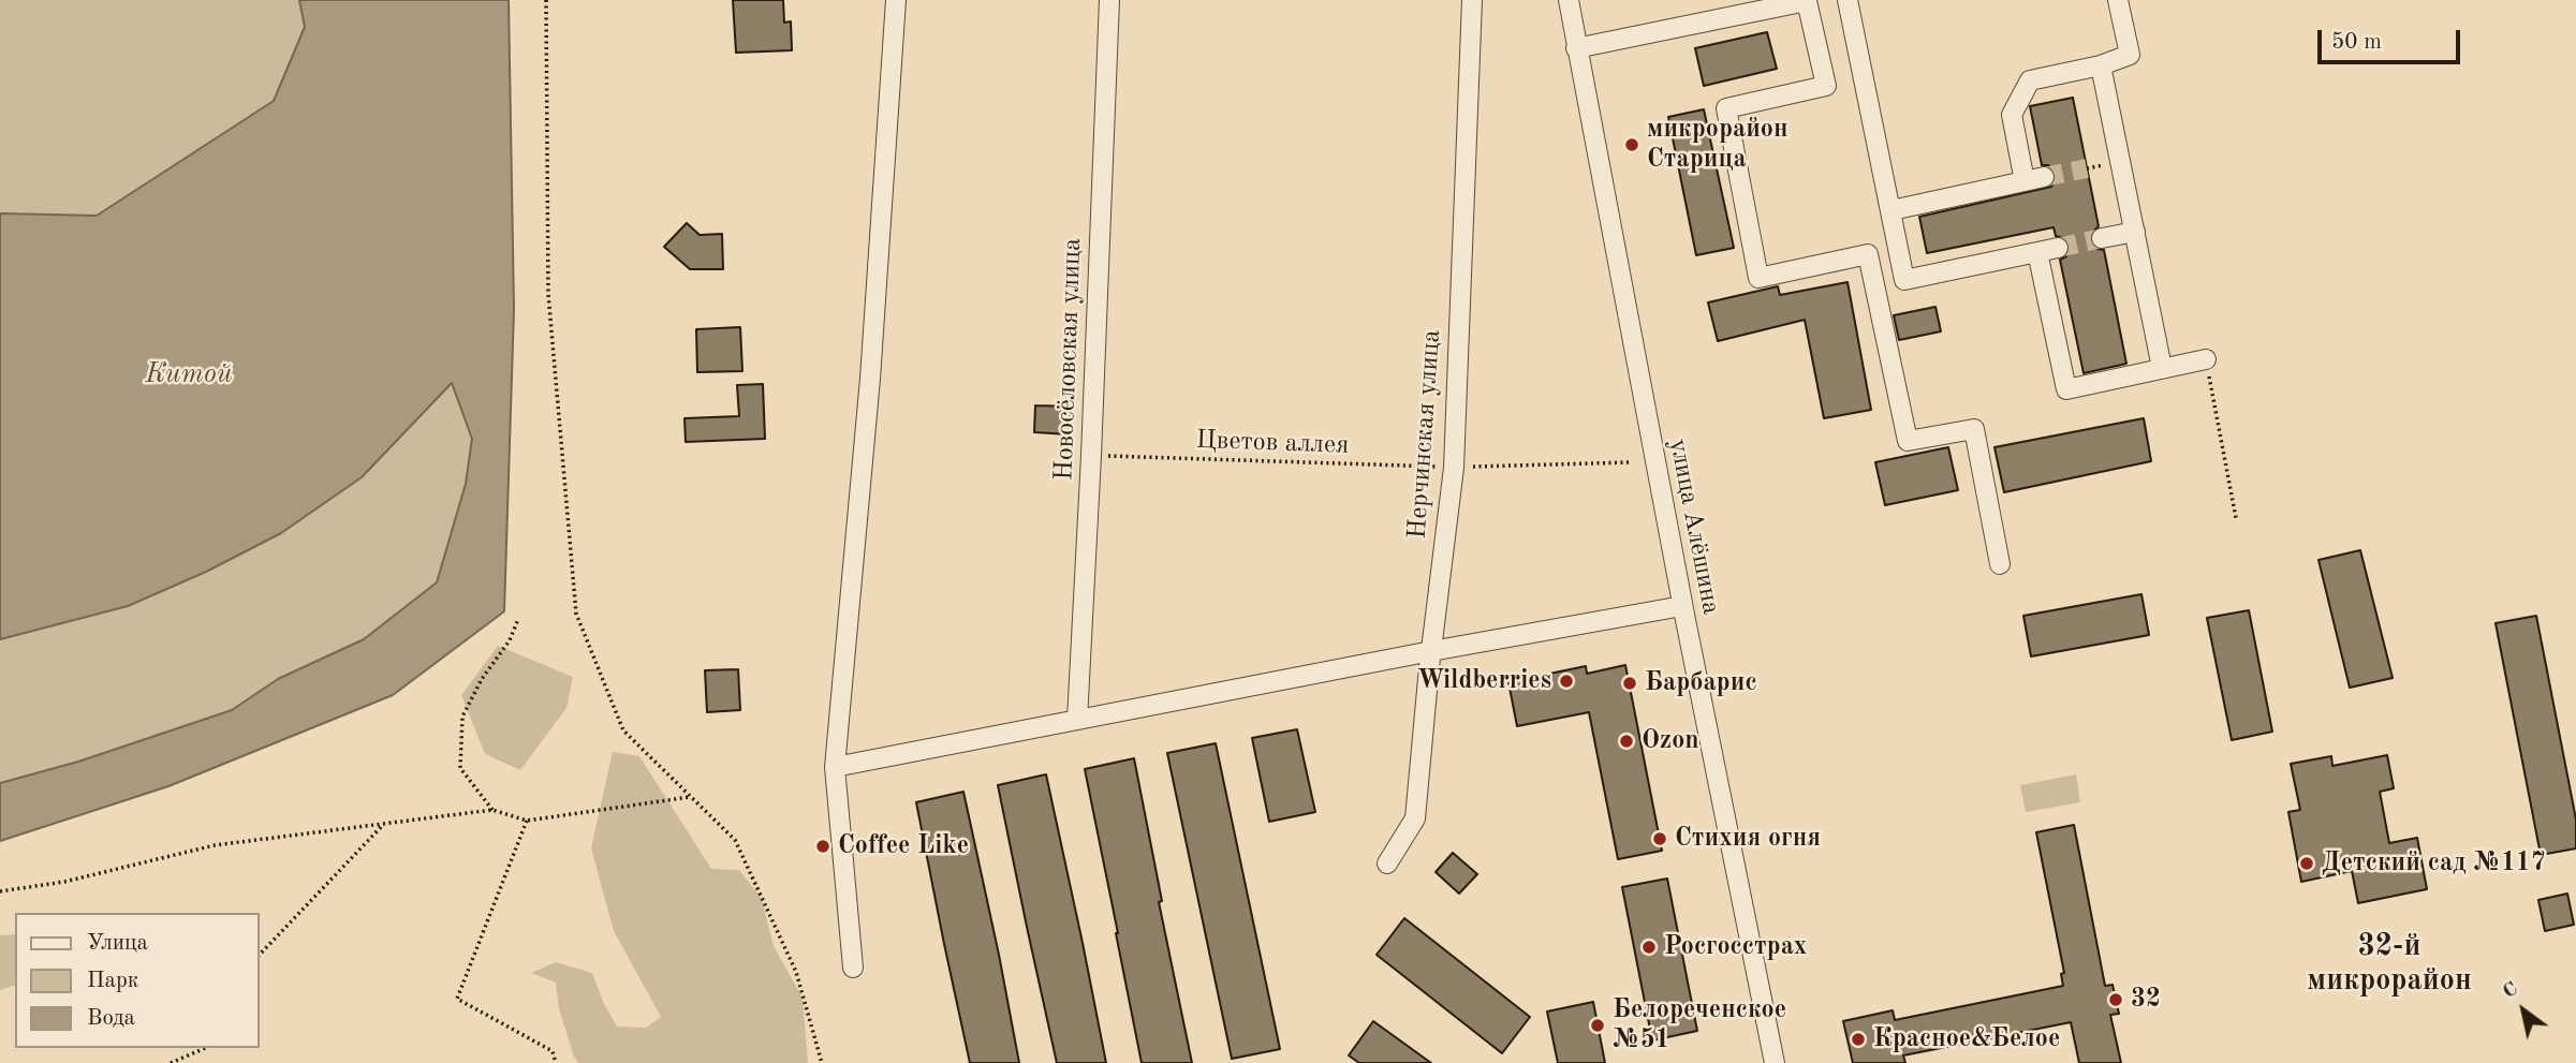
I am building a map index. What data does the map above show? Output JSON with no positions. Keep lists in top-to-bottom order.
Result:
{
  "streets": {
    "street": ["Новосёловская улица", "Нерчинская улица", "улица Алёшина"],
    "path": ["Цветов аллея"]
  },
  "crossings": [
    ["Новосёловская улица", "Цветов аллея"],
    ["Нерчинская улица", "Цветов аллея"]
  ],
  "districts": ["32-й микрорайон"],
  "water": ["Китой"],
  "places": [
    "микрорайон Старица",
    "Wildberries",
    "Барбарис",
    "Ozon",
    "Стихия огня",
    "Coffee Like",
    "Детский сад №117",
    "Росгосстрах",
    "32",
    "Белореченское №51",
    "Красное&Белое"
  ],
  "legend": ["Улица", "Парк", "Вода"],
  "scale_bar": "50 m",
  "north": "top left"
}
